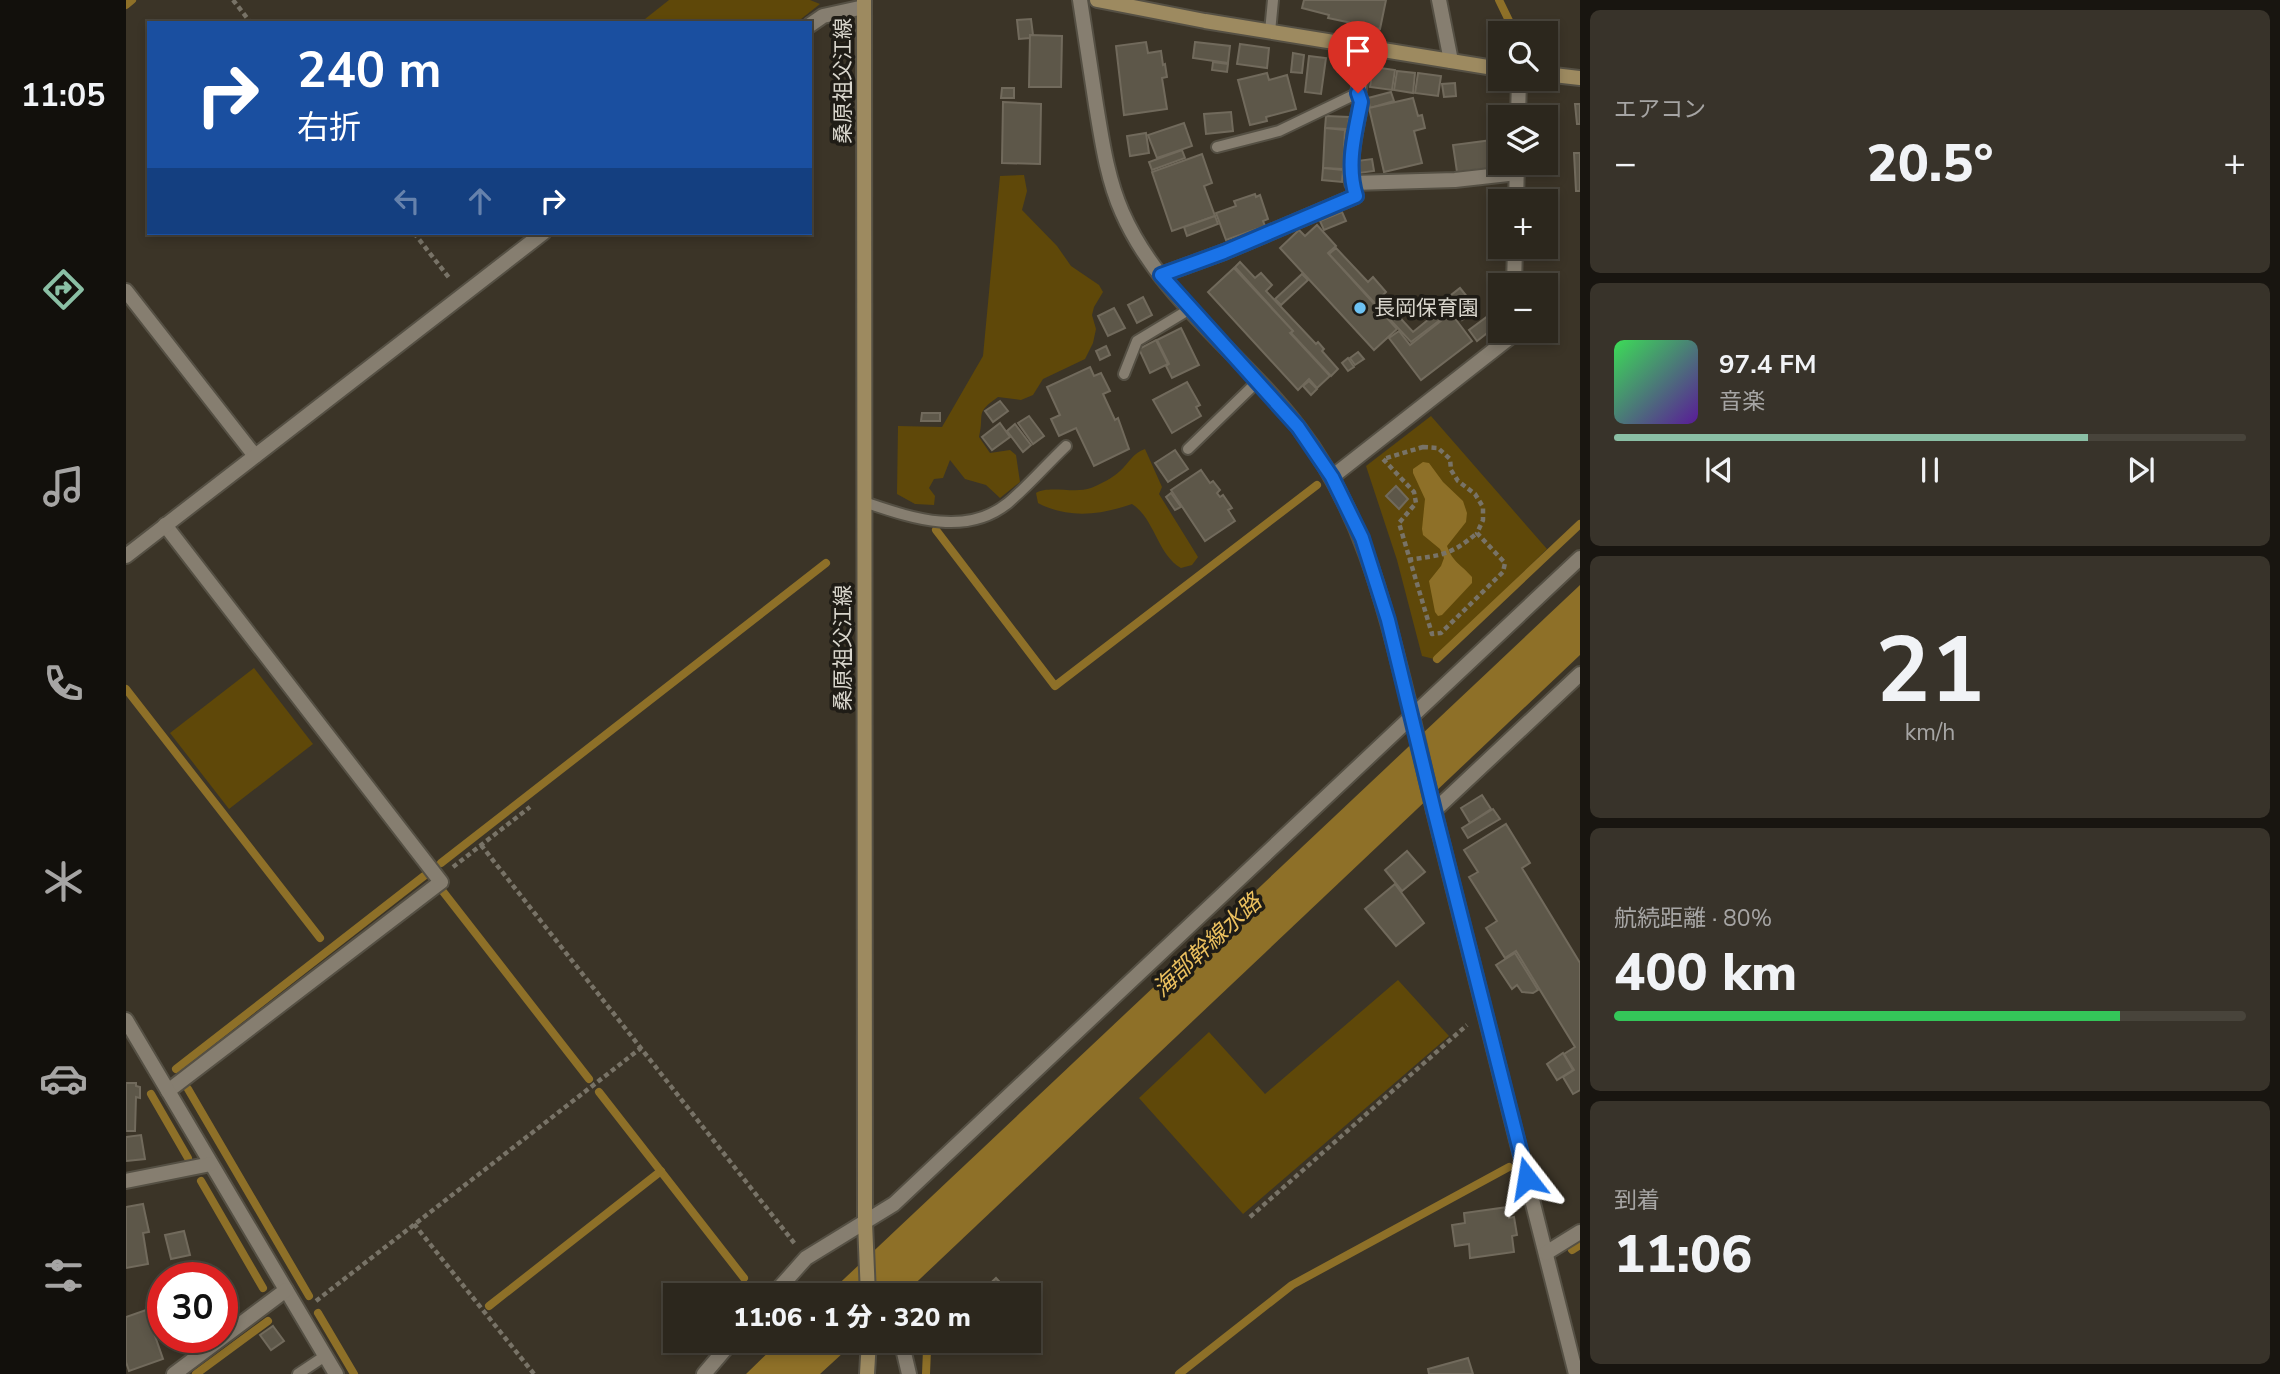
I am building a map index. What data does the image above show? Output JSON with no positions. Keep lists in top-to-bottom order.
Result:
{
  "streets": {
    "main road": ["桑原祖父江線"]
  },
  "water": ["海部幹線水路"],
  "places": ["長岡保育園"],
  "page": {
    "tabs": "11:05",
    "tile": [
      "エアコン",
      ["21", "km/h"],
      ["航続距離 · 80%", "400 km"],
      ["到着", "11:06"]
    ],
    "map_buttons": ["+", "−"],
    "turn": ["240 m", "右折"],
    "heat": ["−", "20.5°", "+"],
    "song": ["97.4 FM", "音楽"],
    "limit": "30",
    "trip": "11:06 · 1 分 · 320 m"
  }
}
